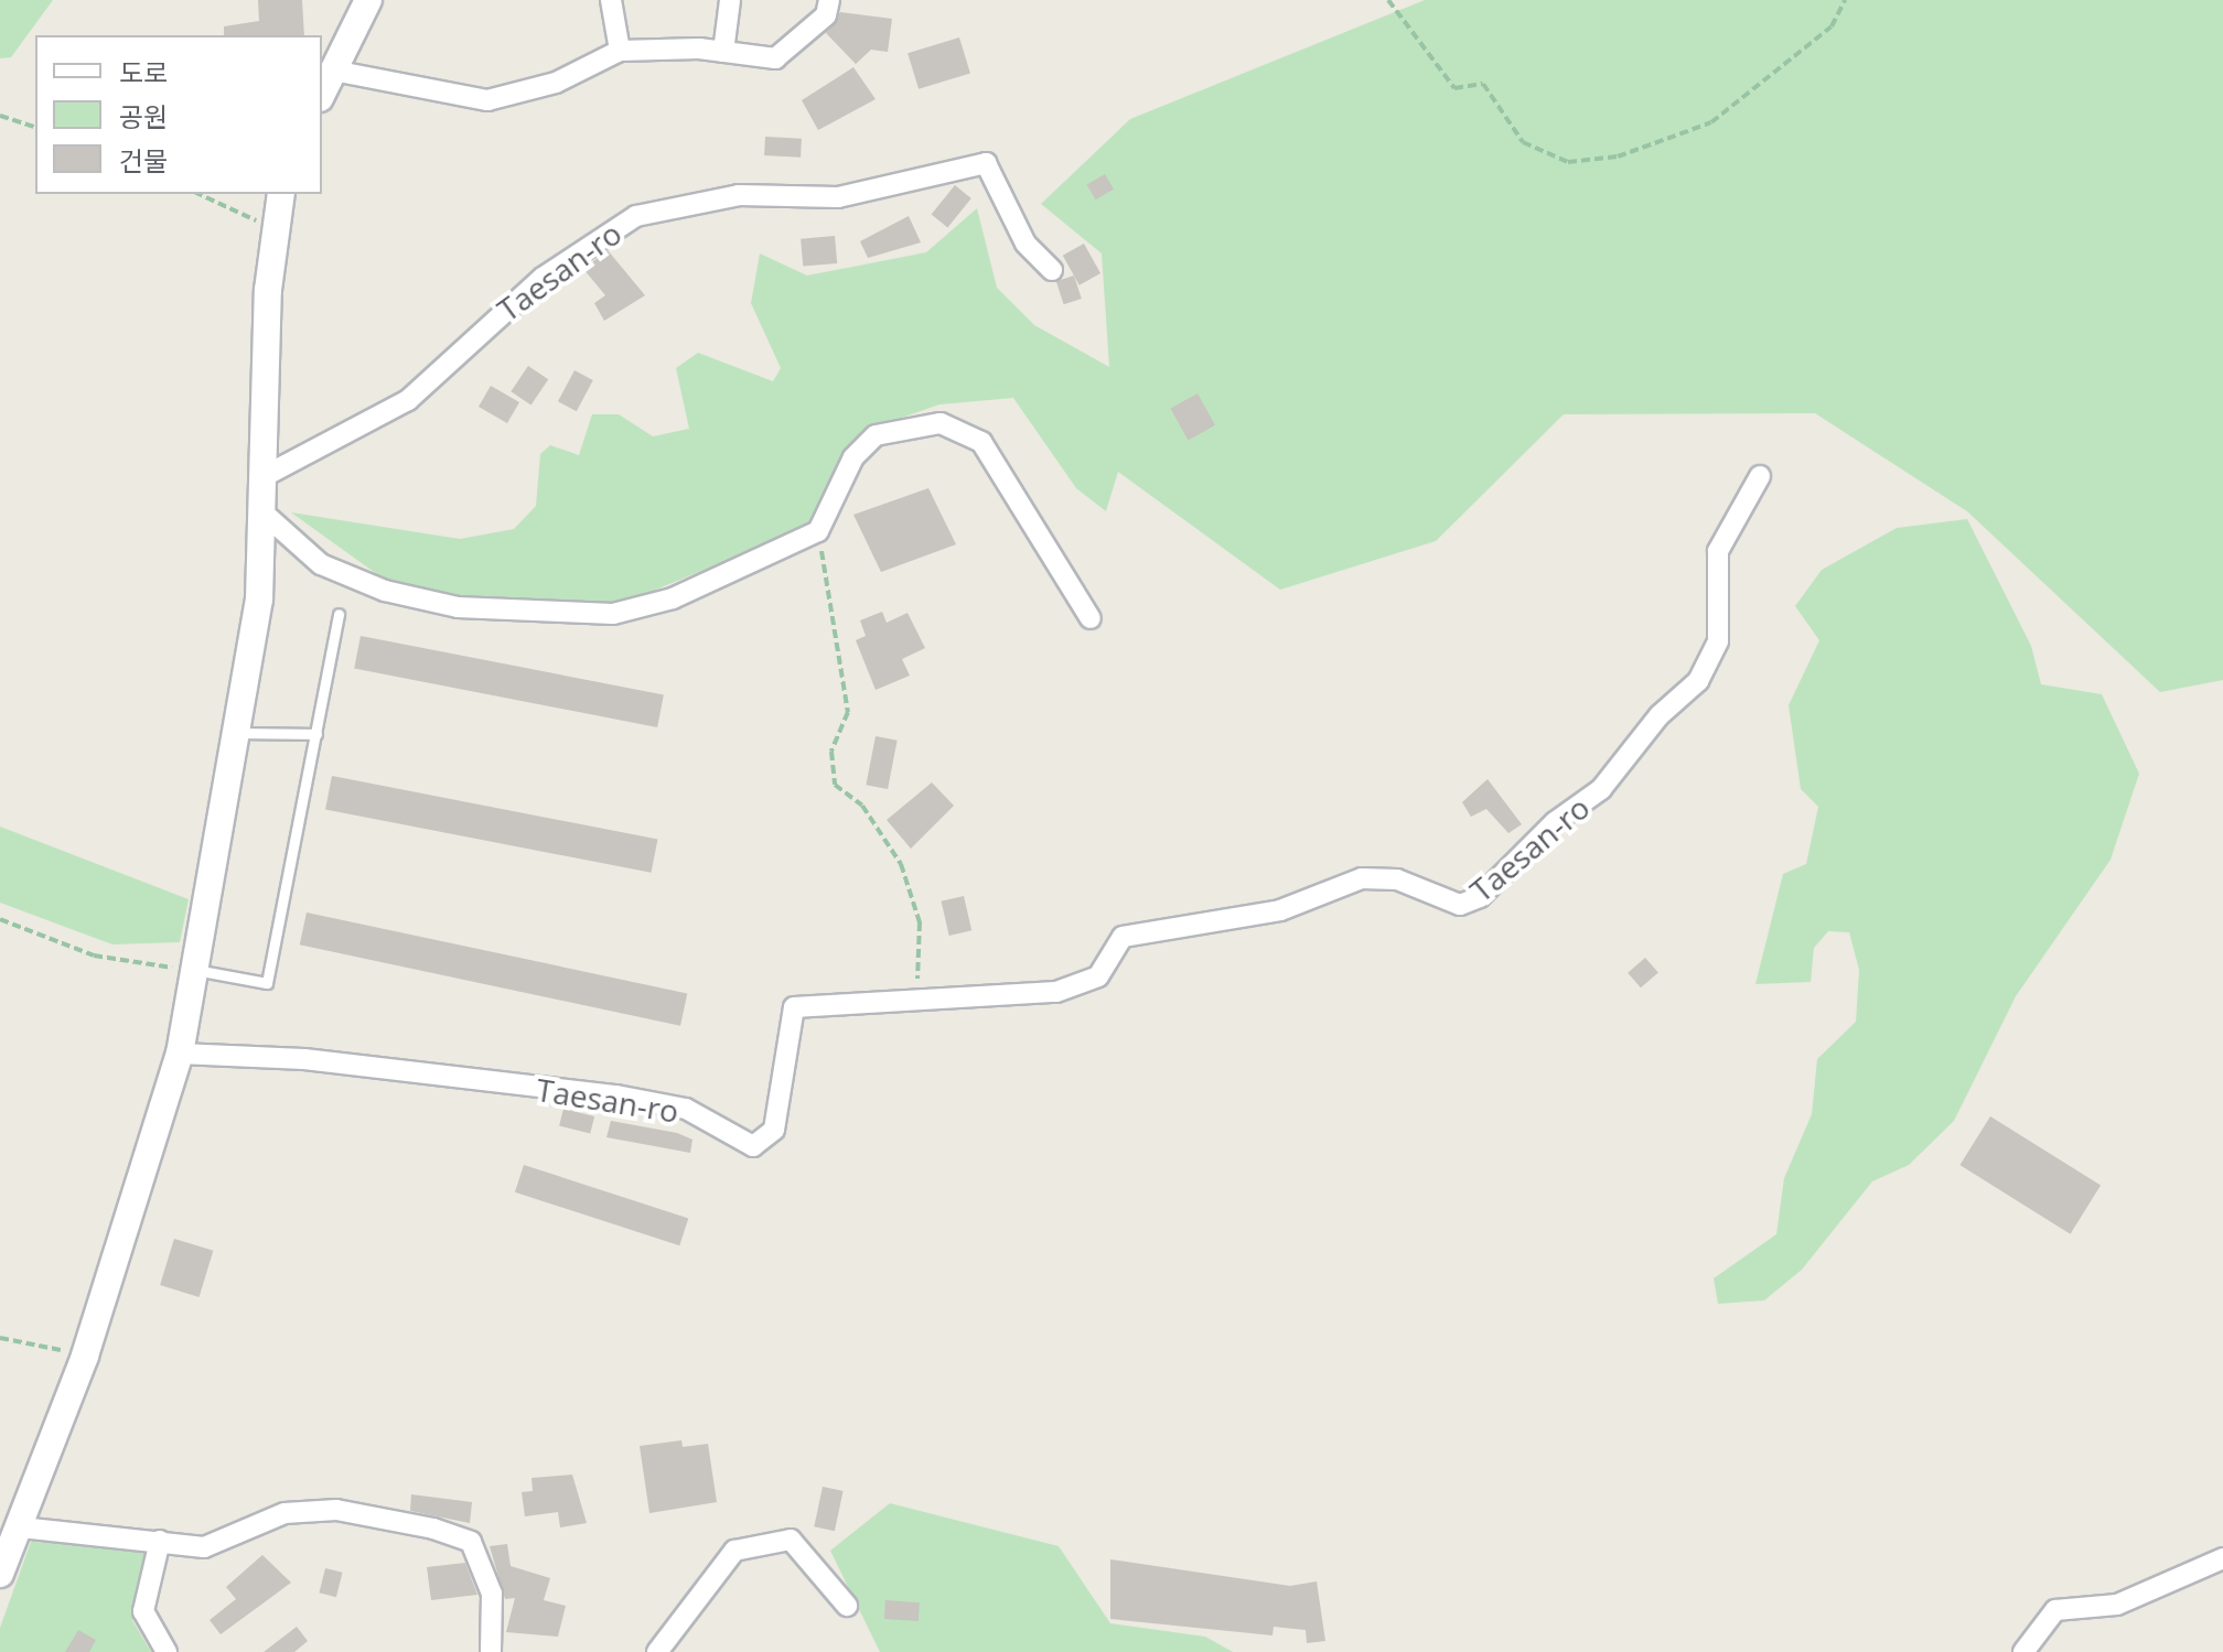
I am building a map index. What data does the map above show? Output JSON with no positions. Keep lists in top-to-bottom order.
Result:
{
  "streets": {
    "street": ["Taesan-ro"]
  },
  "legend": ["도로", "공원", "건물"]
}
